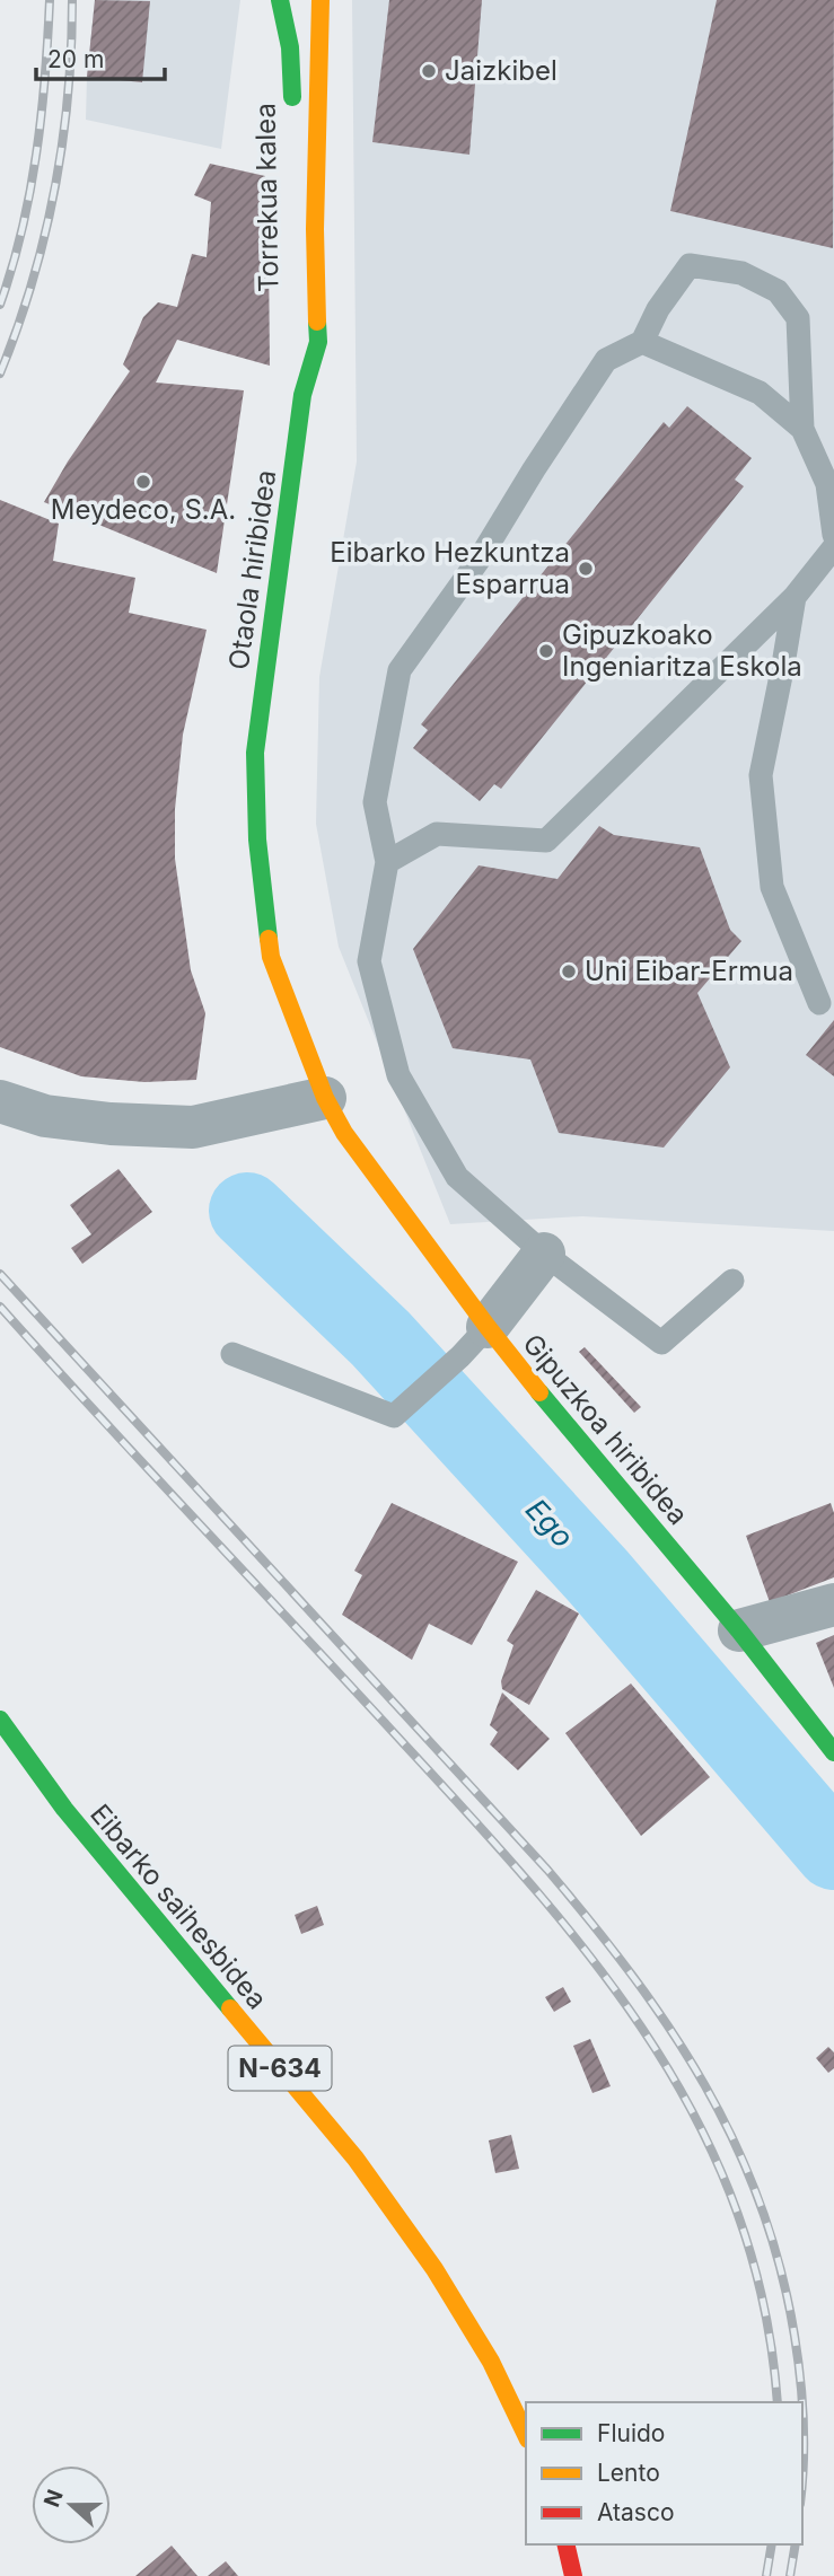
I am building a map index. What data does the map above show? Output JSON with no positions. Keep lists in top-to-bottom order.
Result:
{
  "streets": {
    "main road": [
      "Torrekua kalea",
      "Otaola hiribidea",
      "Gipuzkoa hiribidea",
      "Eibarko saihesbidea",
      "N-634"
    ]
  },
  "crossings": [
    ["Otaola hiribidea", "Gipuzkoa hiribidea"]
  ],
  "water": ["Ego"],
  "places": [
    "Jaizkibel",
    "Meydeco, S.A.",
    "Eibarko Hezkuntza Esparrua",
    "Gipuzkoako Ingeniaritza Eskola",
    "Uni Eibar-Ermua"
  ],
  "legend": ["Fluido", "Lento", "Atasco"],
  "scale_bar": "20 m",
  "north": "left"
}
